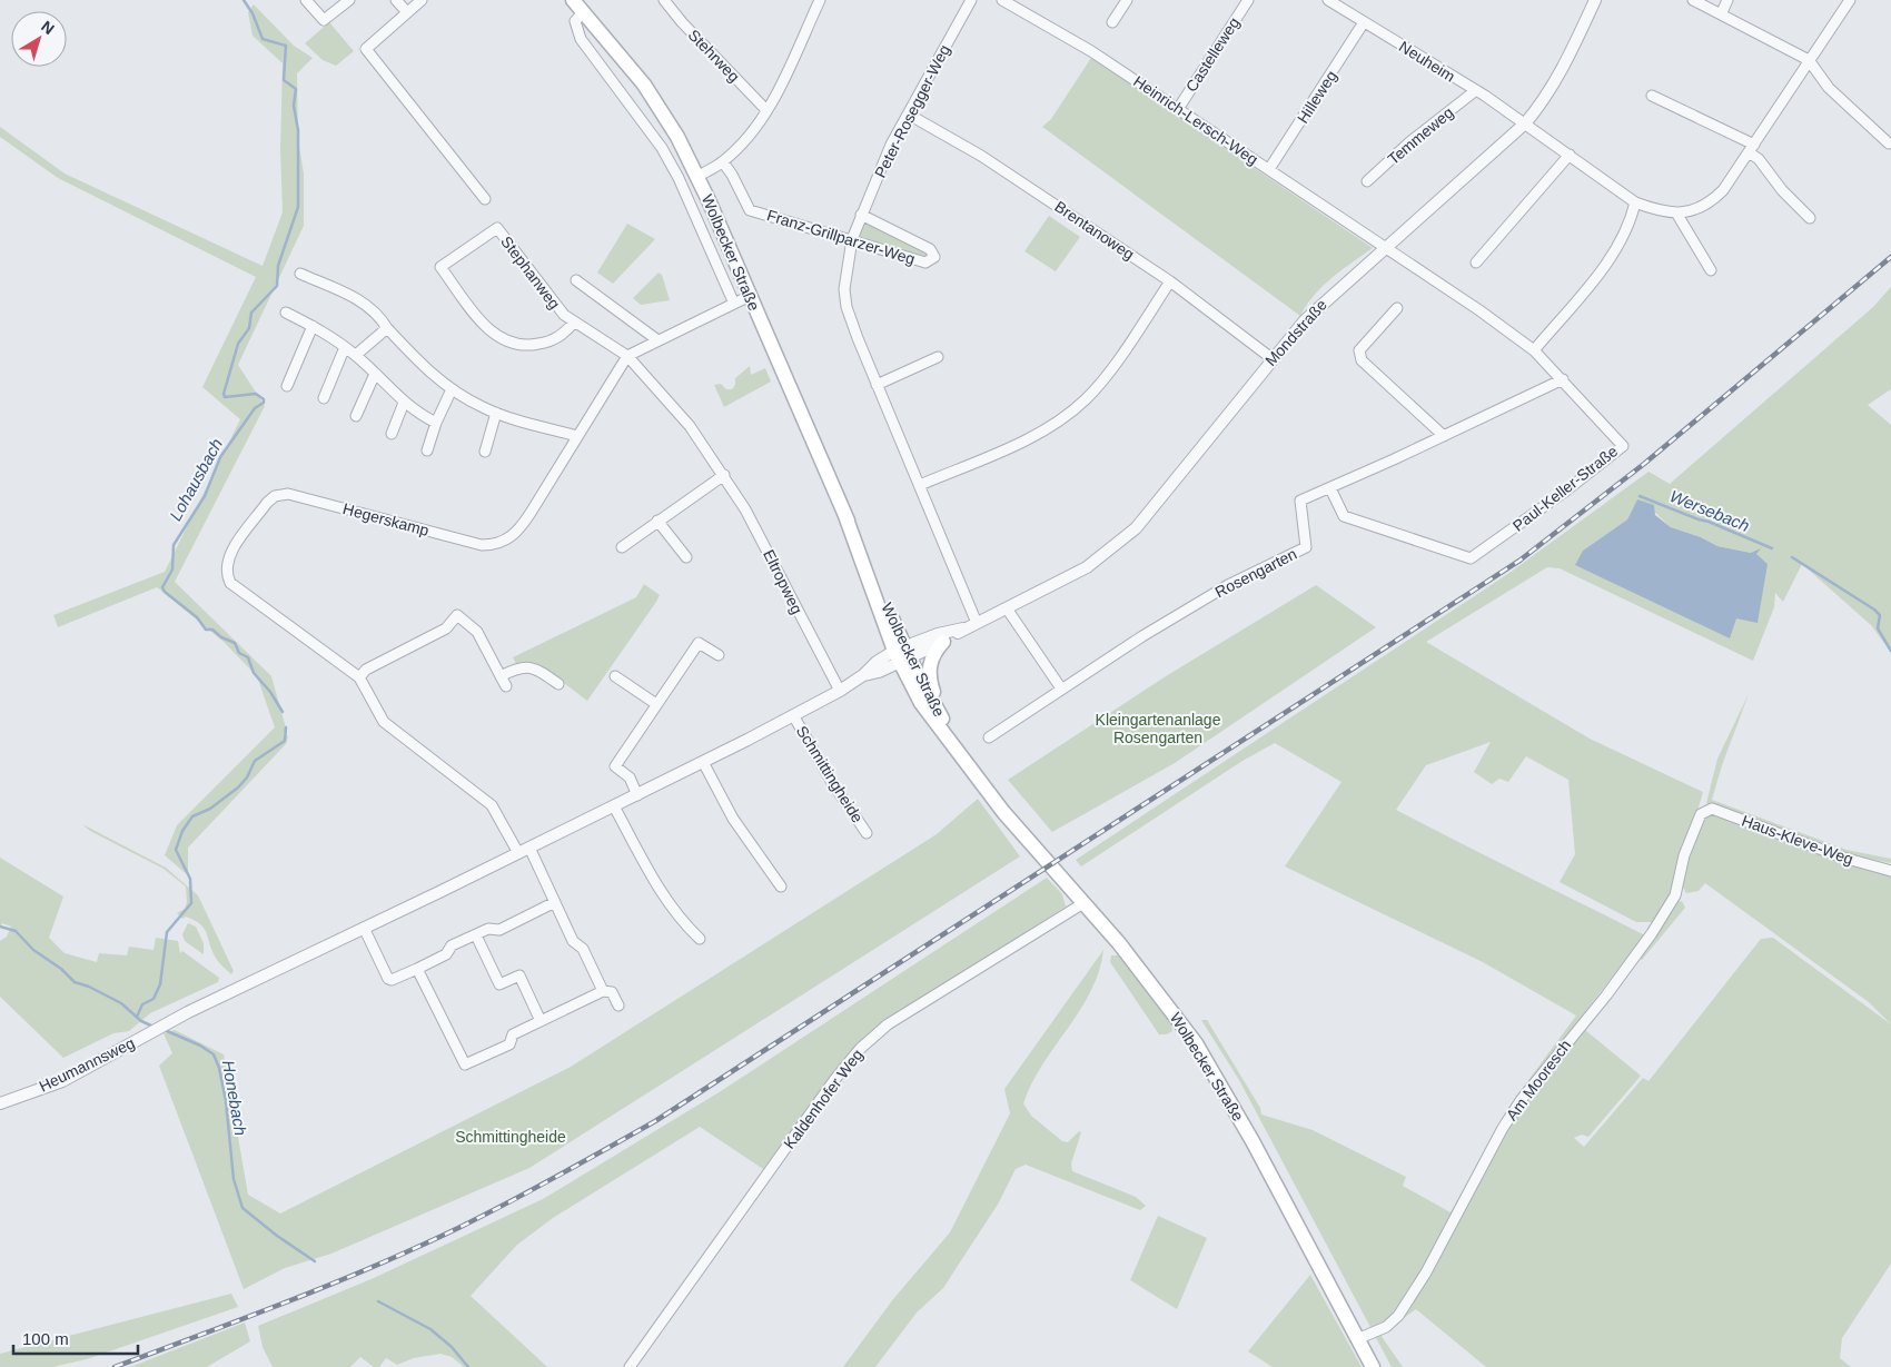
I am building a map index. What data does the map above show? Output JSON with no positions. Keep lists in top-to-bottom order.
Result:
{
  "streets": {
    "main road": ["Wolbecker Straße"],
    "street": [
      "Castelleweg",
      "Stehrweg",
      "Neuheim",
      "Hilleweg",
      "Peter-Rosegger-Weg",
      "Heinrich-Lersch-Weg",
      "Temmeweg",
      "Brentanoweg",
      "Franz-Grillparzer-Weg",
      "Stephanweg",
      "Mondstraße",
      "Paul-Keller-Straße",
      "Hegerskamp",
      "Rosengarten",
      "Eltropweg",
      "Schmittingheide",
      "Haus-Kleve-Weg",
      "Heumannsweg",
      "Am Mooresch",
      "Kaldenhofer Weg"
    ]
  },
  "crossings": [
    ["Castelleweg", "Heinrich-Lersch-Weg"],
    ["Neuheim", "Hilleweg"],
    ["Neuheim", "Temmeweg"],
    ["Neuheim", "Mondstraße"],
    ["Hilleweg", "Heinrich-Lersch-Weg"],
    ["Peter-Rosegger-Weg", "Brentanoweg"],
    ["Peter-Rosegger-Weg", "Franz-Grillparzer-Weg"],
    ["Peter-Rosegger-Weg", "Mondstraße"],
    ["Heinrich-Lersch-Weg", "Mondstraße"],
    ["Heinrich-Lersch-Weg", "Paul-Keller-Straße"],
    ["Brentanoweg", "Mondstraße"],
    ["Wolbecker Straße", "Mondstraße"],
    ["Wolbecker Straße", "Hegerskamp"],
    ["Wolbecker Straße", "Schmittingheide"],
    ["Wolbecker Straße", "Am Mooresch"],
    ["Wolbecker Straße", "Kaldenhofer Weg"],
    ["Stephanweg", "Hegerskamp"],
    ["Stephanweg", "Eltropweg"],
    ["Mondstraße", "Paul-Keller-Straße"],
    ["Mondstraße", "Schmittingheide"],
    ["Paul-Keller-Straße", "Rosengarten"],
    ["Hegerskamp", "Eltropweg"],
    ["Hegerskamp", "Schmittingheide"],
    ["Eltropweg", "Schmittingheide"],
    ["Schmittingheide", "Heumannsweg"],
    ["Haus-Kleve-Weg", "Am Mooresch"]
  ],
  "water": ["Lohausbach", "Wersebach", "Honebach"],
  "parks": ["Kleingartenanlage Rosengarten", "Schmittingheide"],
  "scale_bar": "100 m",
  "north": "top right"
}
